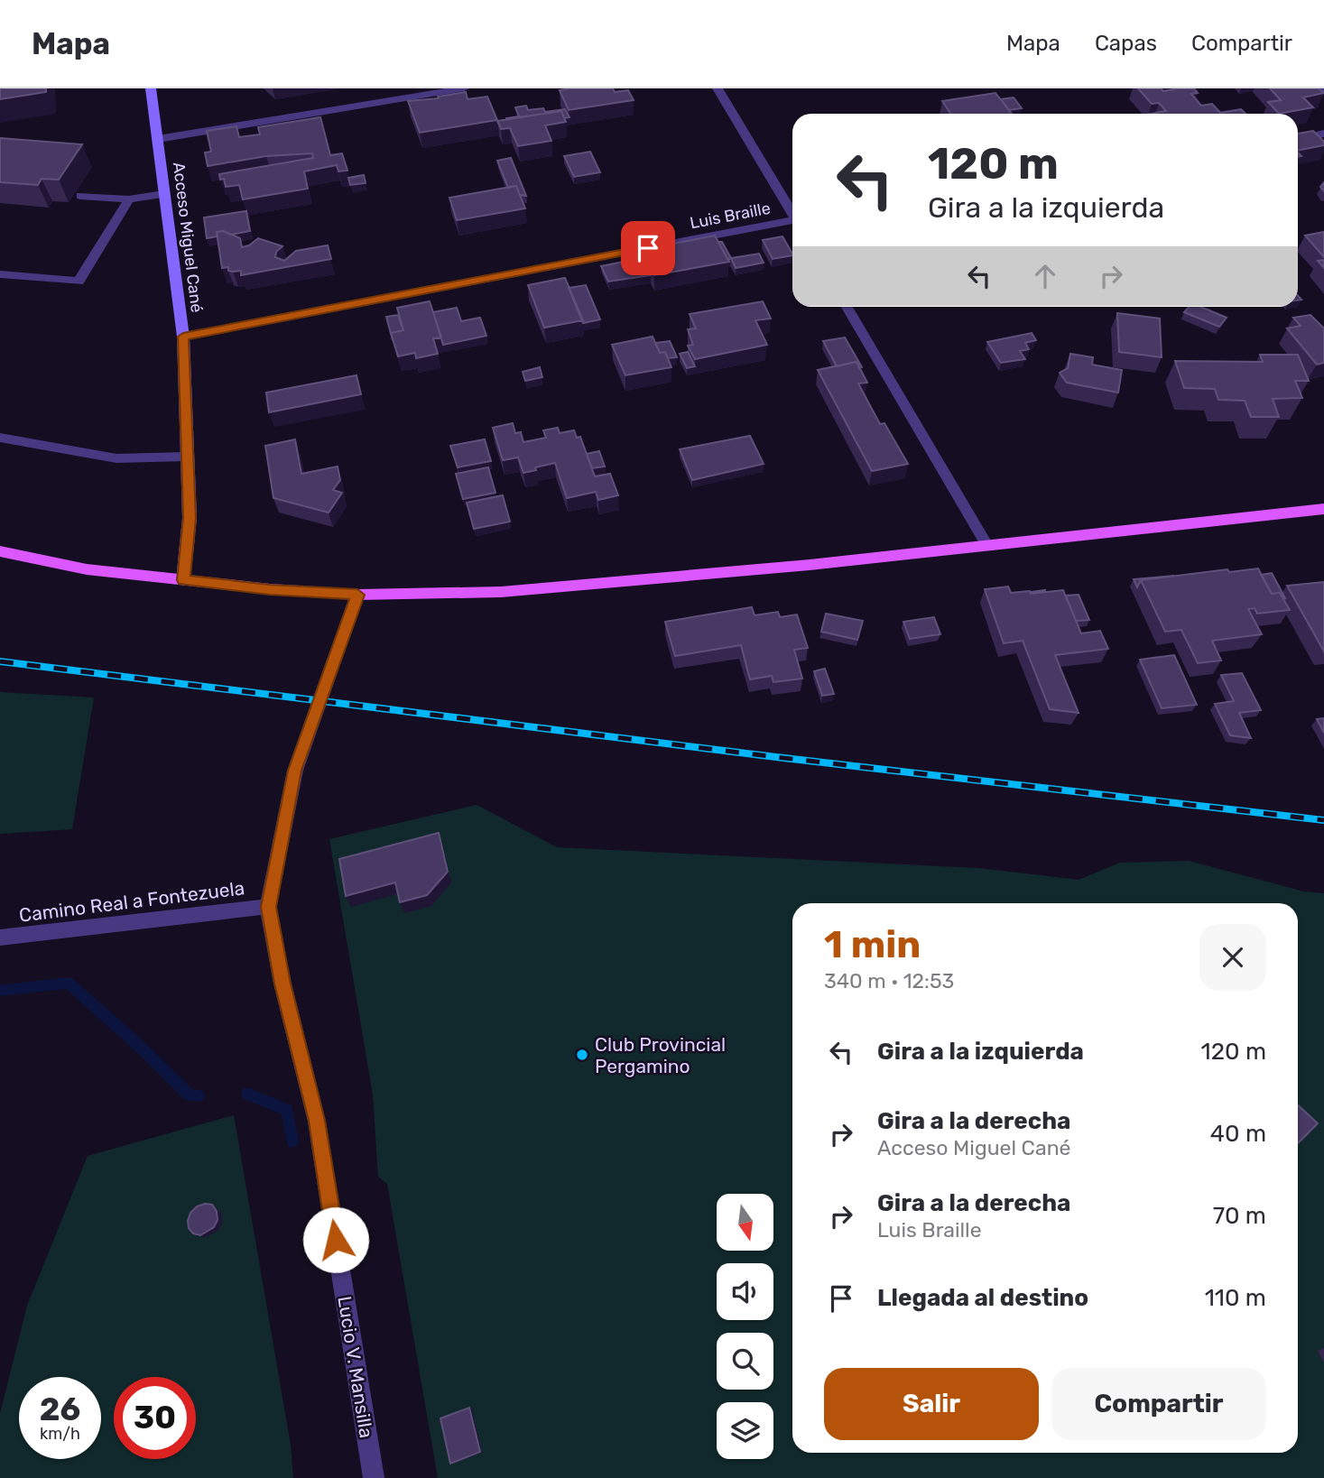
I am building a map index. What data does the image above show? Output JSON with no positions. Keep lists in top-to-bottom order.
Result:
{
  "streets": {
    "main road": ["Acceso Miguel Cané"],
    "street": ["Luis Braille", "Camino Real a Fontezuela", "Lucio V. Mansilla"]
  },
  "crossings": [
    ["Luis Braille", "Acceso Miguel Cané"],
    ["Camino Real a Fontezuela", "Lucio V. Mansilla"]
  ],
  "places": ["Club Provincial Pergamino"],
  "north": "bottom",
  "page": {
    "header": "Mapa",
    "nav": ["Mapa", "Capas", "Compartir"],
    "turn": ["120 m", "Gira a la izquierda"],
    "heading": ["1 min", "340 m · 12:53"],
    "list": [
      {
        "name": "Gira a la izquierda",
        "value": "120 m"
      },
      {
        "name": "Gira a la derecha",
        "note": "Acceso Miguel Cané",
        "value": "40 m"
      },
      {
        "name": "Gira a la derecha",
        "note": "Luis Braille",
        "value": "70 m"
      },
      {
        "name": "Llegada al destino",
        "value": "110 m"
      }
    ],
    "buttons": ["Salir", "Compartir"],
    "speed": "26 km/h",
    "limit": "30"
  }
}
